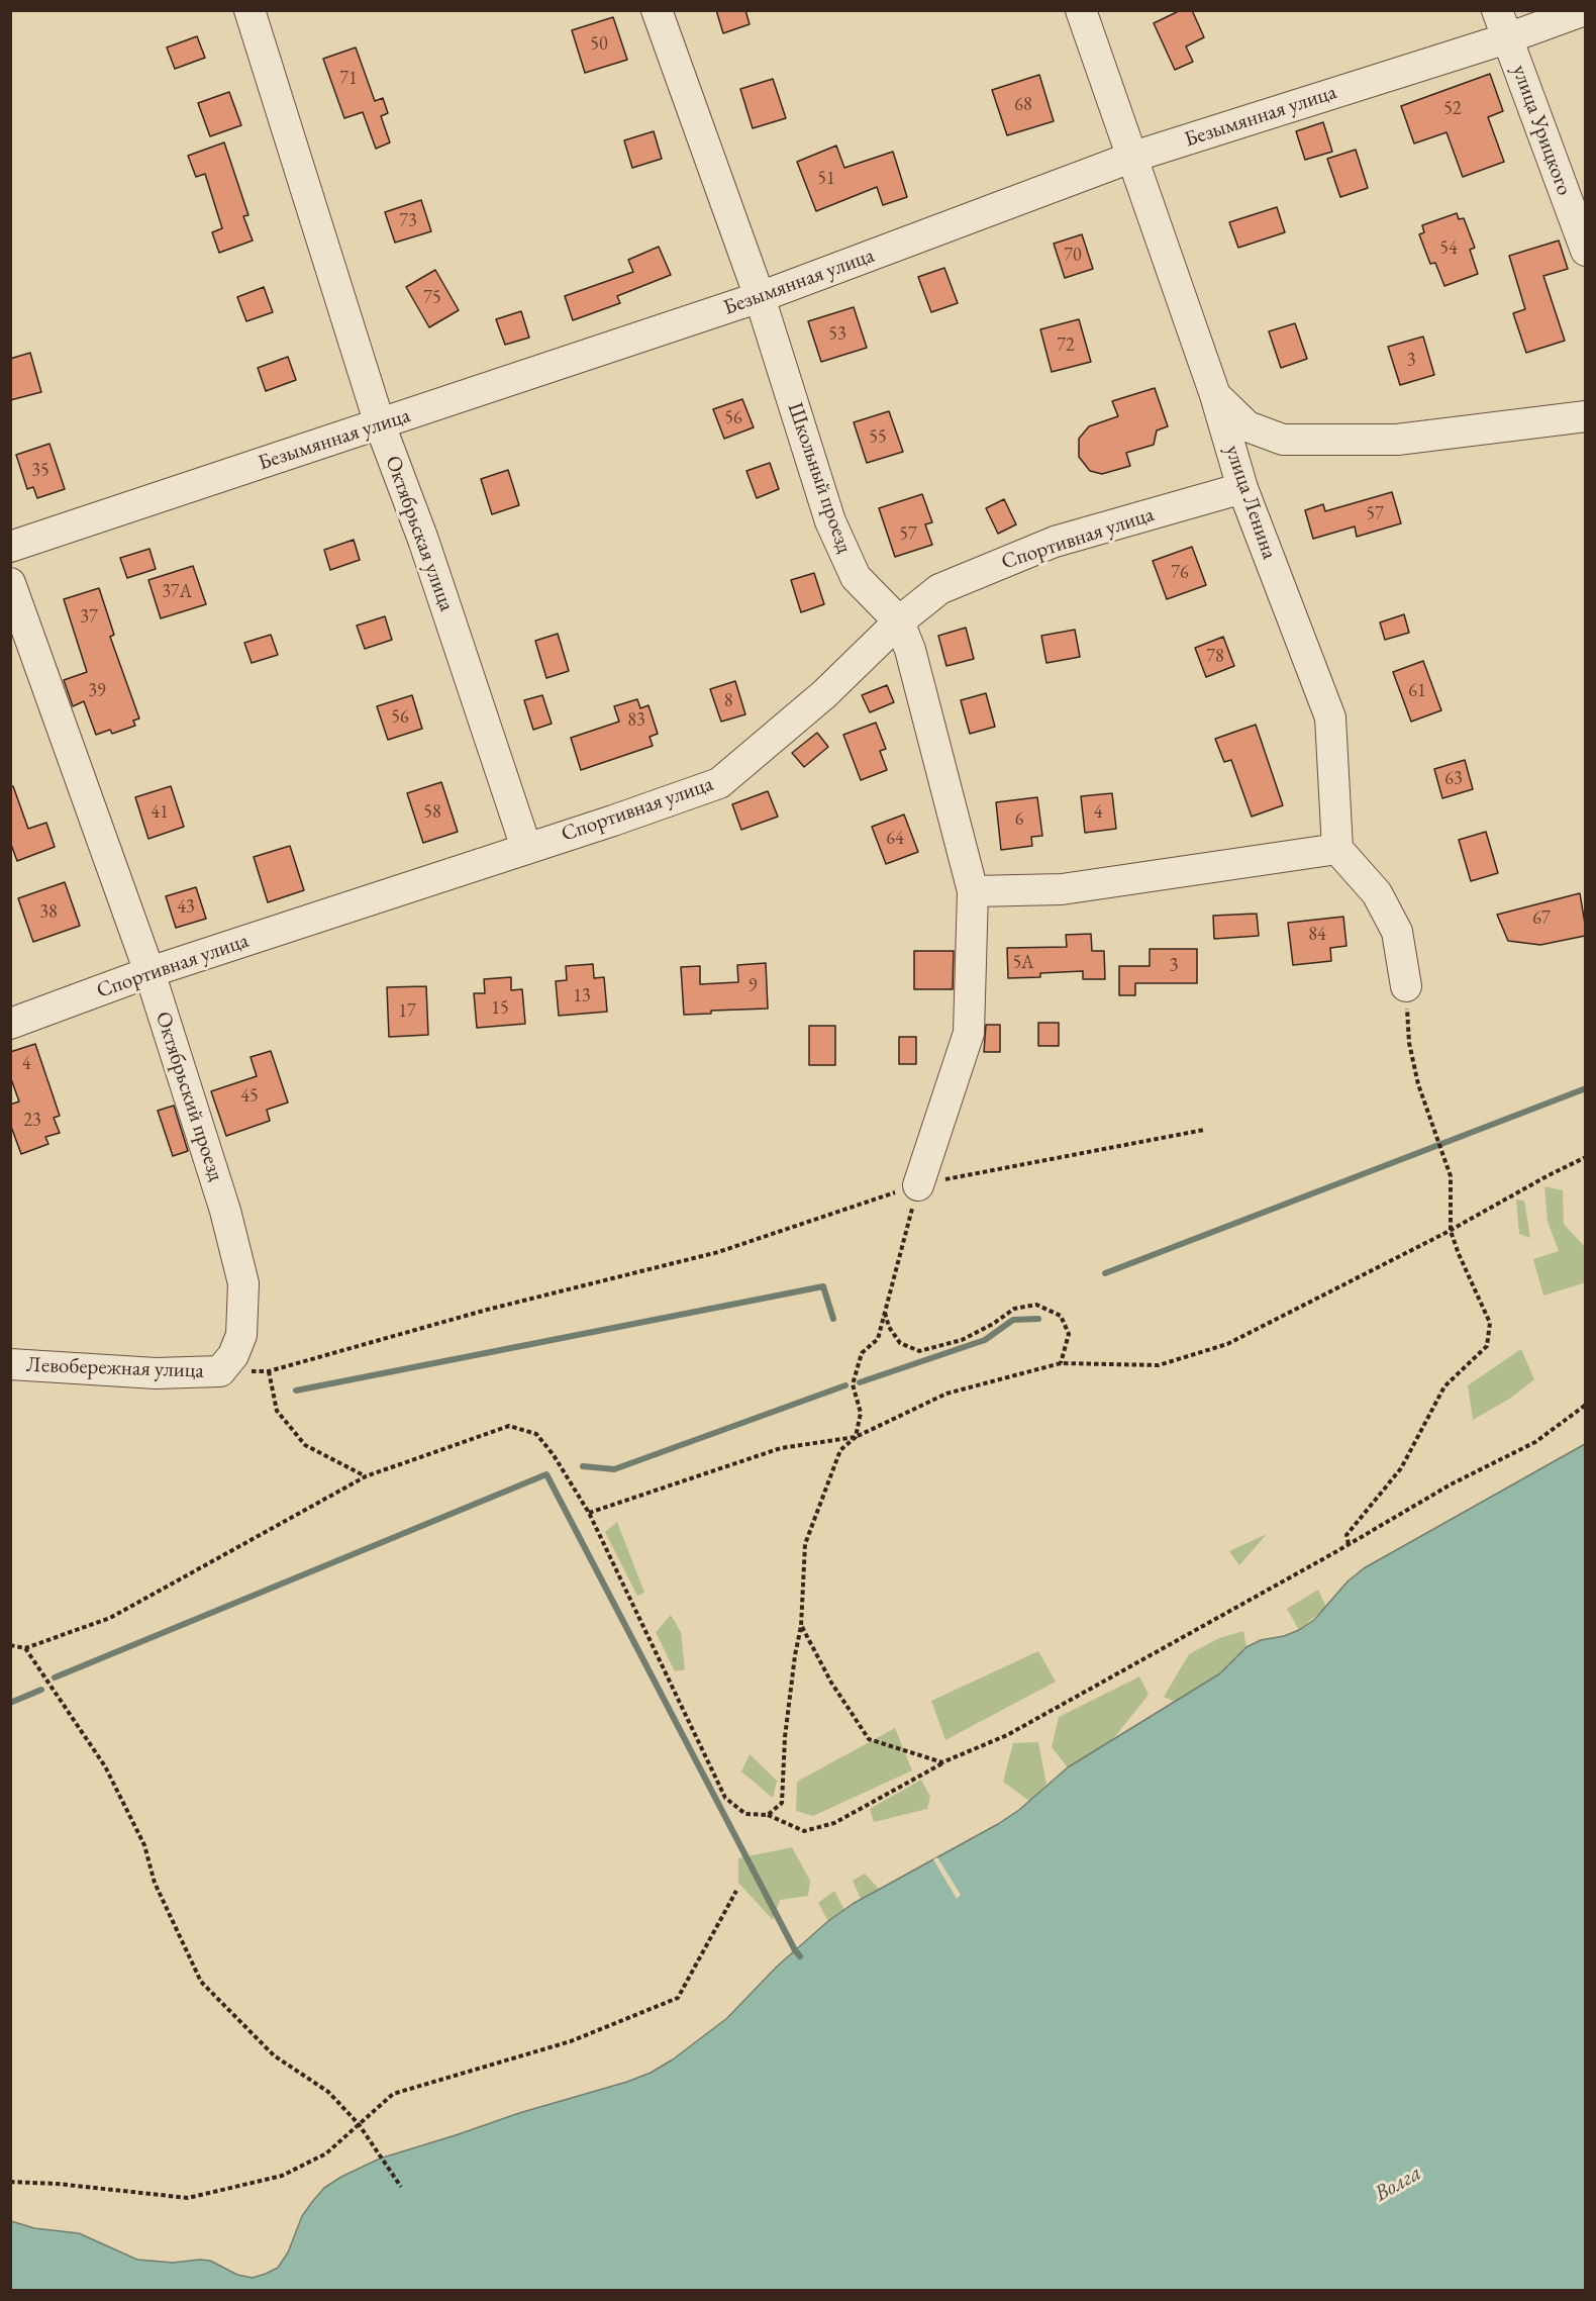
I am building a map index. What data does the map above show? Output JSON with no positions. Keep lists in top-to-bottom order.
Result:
{
  "streets": {
    "street": [
      "Безымянная улица",
      "улица Урицкого",
      "Школьный проезд",
      "улица Ленина",
      "Октябрьская улица",
      "Спортивная улица",
      "Октябрьский проезд",
      "Левобережная улица"
    ]
  },
  "crossings": [
    ["Безымянная улица", "улица Урицкого"],
    ["Безымянная улица", "Школьный проезд"],
    ["Безымянная улица", "улица Ленина"],
    ["Безымянная улица", "Октябрьская улица"],
    ["Школьный проезд", "Спортивная улица"],
    ["улица Ленина", "Спортивная улица"],
    ["Октябрьская улица", "Спортивная улица"],
    ["Спортивная улица", "Октябрьский проезд"],
    ["Октябрьский проезд", "Левобережная улица"]
  ],
  "water": ["Волга"],
  "house_numbers": [
    "50",
    "71",
    "68",
    "52",
    "51",
    "73",
    "54",
    "70",
    "75",
    "53",
    "72",
    "3",
    "56",
    "55",
    "35",
    "57",
    "57",
    "76",
    "37А",
    "37",
    "78",
    "39",
    "61",
    "8",
    "56",
    "83",
    "63",
    "41",
    "58",
    "4",
    "6",
    "64",
    "43",
    "38",
    "67",
    "84",
    "5А",
    "3",
    "9",
    "13",
    "15",
    "17",
    "4",
    "45",
    "23"
  ]
}
